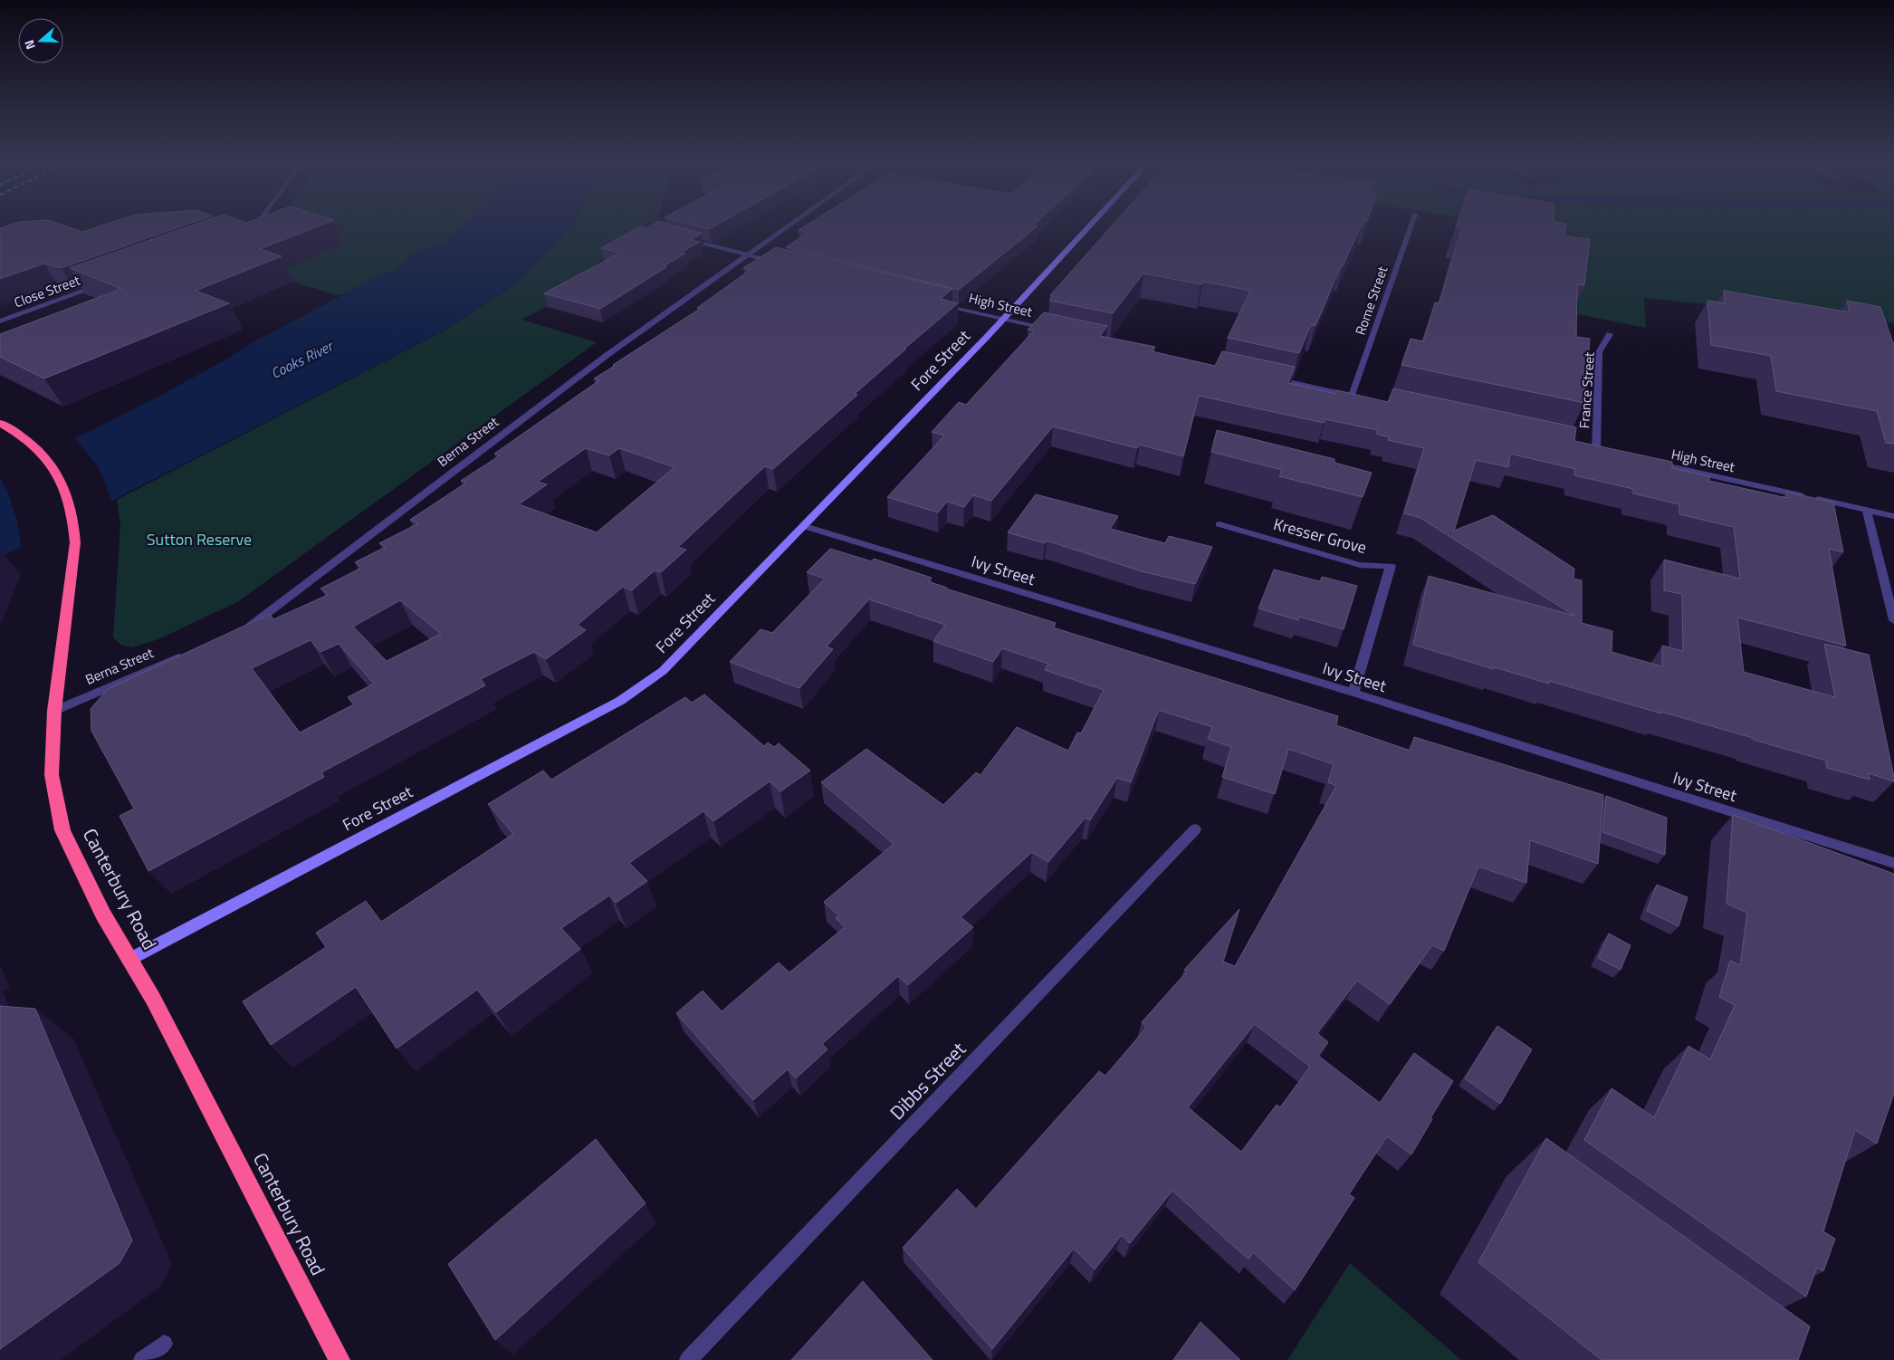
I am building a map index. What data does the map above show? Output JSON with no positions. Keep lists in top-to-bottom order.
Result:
{
  "streets": {
    "highway": ["Canterbury Road"],
    "main road": ["Fore Street"],
    "street": [
      "Close Street",
      "Rome Street",
      "High Street",
      "France Street",
      "Berna Street",
      "Kresser Grove",
      "Ivy Street",
      "Dibbs Street"
    ]
  },
  "crossings": [
    ["High Street", "Fore Street"],
    ["Fore Street", "Ivy Street"],
    ["Fore Street", "Canterbury Road"],
    ["Berna Street", "Canterbury Road"],
    ["Kresser Grove", "Ivy Street"]
  ],
  "water": ["Cooks River"],
  "parks": ["Sutton Reserve"],
  "north": "left"
}
